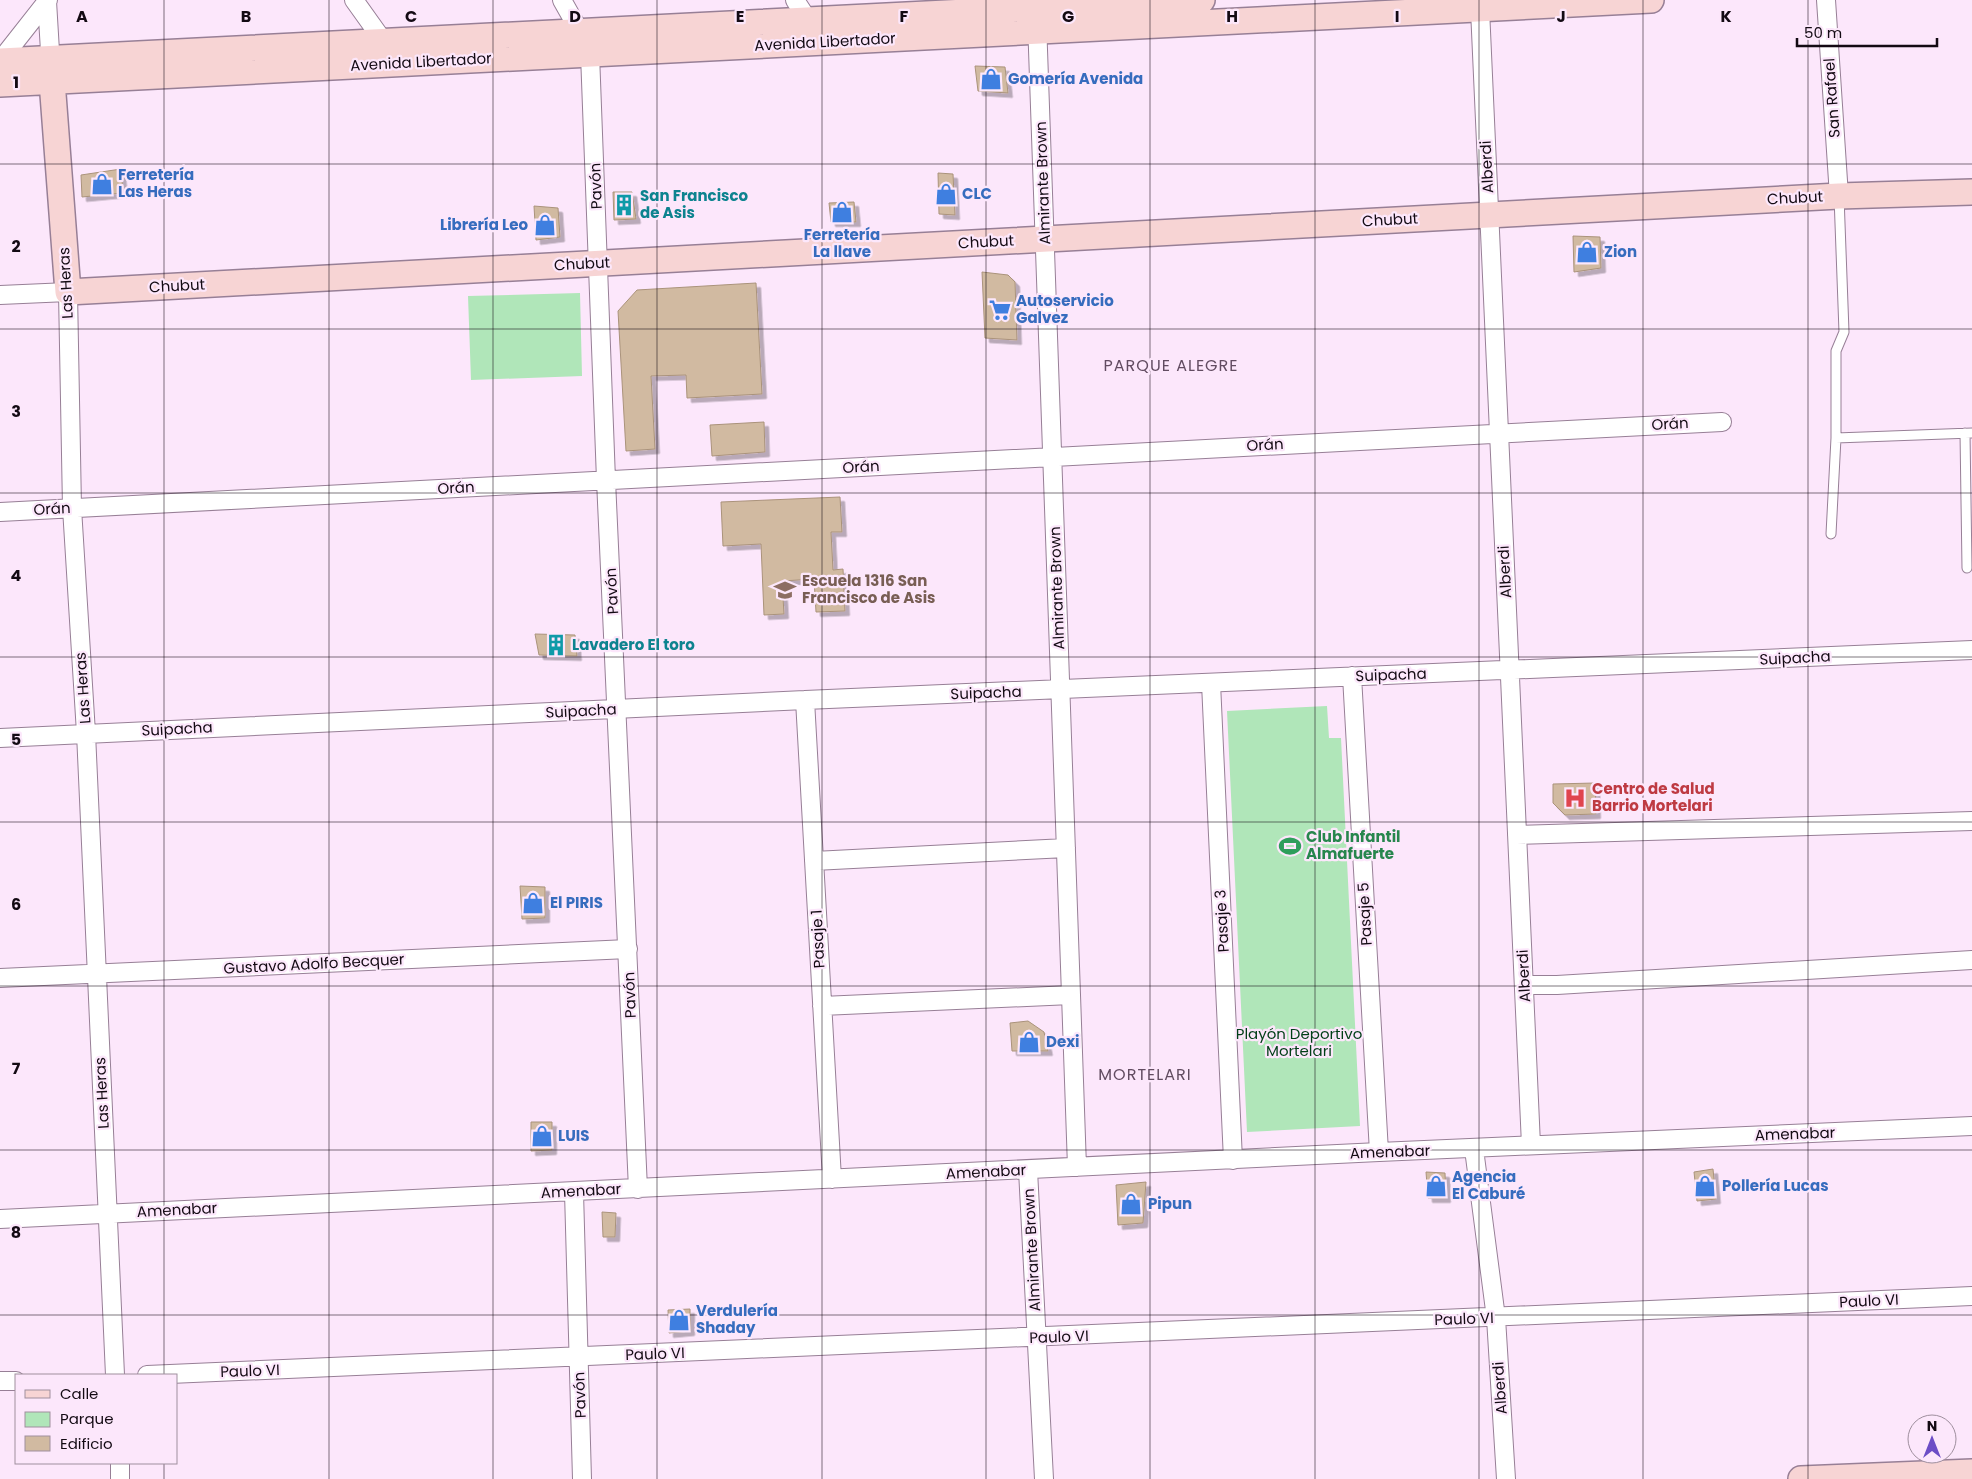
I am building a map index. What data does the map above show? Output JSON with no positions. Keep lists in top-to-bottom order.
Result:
{
  "streets": {
    "main road": ["Avenida Libertador", "Chubut", "Las Heras"],
    "street": [
      "San Rafael",
      "Alberdi",
      "Almirante Brown",
      "Pavón",
      "Orán",
      "Suipacha",
      "Pasaje 5",
      "Pasaje 3",
      "Pasaje 1",
      "Gustavo Adolfo Becquer",
      "Amenabar",
      "Paulo VI"
    ]
  },
  "crossings": [
    ["Avenida Libertador", "Alberdi"],
    ["Avenida Libertador", "Almirante Brown"],
    ["Avenida Libertador", "Pavón"],
    ["Avenida Libertador", "Las Heras"],
    ["San Rafael", "Chubut"],
    ["Alberdi", "Chubut"],
    ["Alberdi", "Orán"],
    ["Alberdi", "Suipacha"],
    ["Alberdi", "Amenabar"],
    ["Alberdi", "Paulo VI"],
    ["Almirante Brown", "Chubut"],
    ["Almirante Brown", "Orán"],
    ["Almirante Brown", "Suipacha"],
    ["Almirante Brown", "Amenabar"],
    ["Almirante Brown", "Paulo VI"],
    ["Pavón", "Chubut"],
    ["Pavón", "Orán"],
    ["Pavón", "Suipacha"],
    ["Pavón", "Gustavo Adolfo Becquer"],
    ["Pavón", "Amenabar"],
    ["Pavón", "Paulo VI"],
    ["Chubut", "Las Heras"],
    ["Las Heras", "Orán"],
    ["Las Heras", "Suipacha"],
    ["Las Heras", "Gustavo Adolfo Becquer"],
    ["Las Heras", "Amenabar"],
    ["Suipacha", "Pasaje 5"],
    ["Suipacha", "Pasaje 3"],
    ["Suipacha", "Pasaje 1"],
    ["Pasaje 5", "Amenabar"],
    ["Pasaje 3", "Amenabar"],
    ["Pasaje 1", "Amenabar"]
  ],
  "districts": ["PARQUE ALEGRE", "MORTELARI"],
  "parks": ["Playón Deportivo Mortelari"],
  "places": {
    "shop": [
      "Gomería Avenida",
      "Ferretería Las Heras",
      "CLC",
      "Ferretería La llave",
      "Librería Leo",
      "Zion",
      "El PIRIS",
      "Dexi",
      "LUIS",
      "Agencia El Caburé",
      "Pollería Lucas",
      "Pipun",
      "Verdulería Shaday"
    ],
    "building": ["San Francisco de Asis", "Lavadero El toro"],
    "supermarket": ["Autoservicio Galvez"],
    "school or university": ["Escuela 1316 San Francisco de Asis"],
    "hospital": ["Centro de Salud Barrio Mortelari"],
    "sports": ["Club Infantil Almafuerte"]
  },
  "legend": ["Calle", "Parque", "Edificio"],
  "scale_bar": "50 m",
  "north": "top",
  "grid": {
    "columns": [
      "A",
      "B",
      "C",
      "D",
      "E",
      "F",
      "G",
      "H",
      "I",
      "J",
      "K"
    ],
    "rows": [
      "1",
      "2",
      "3",
      "4",
      "5",
      "6",
      "7",
      "8"
    ]
  }
}
